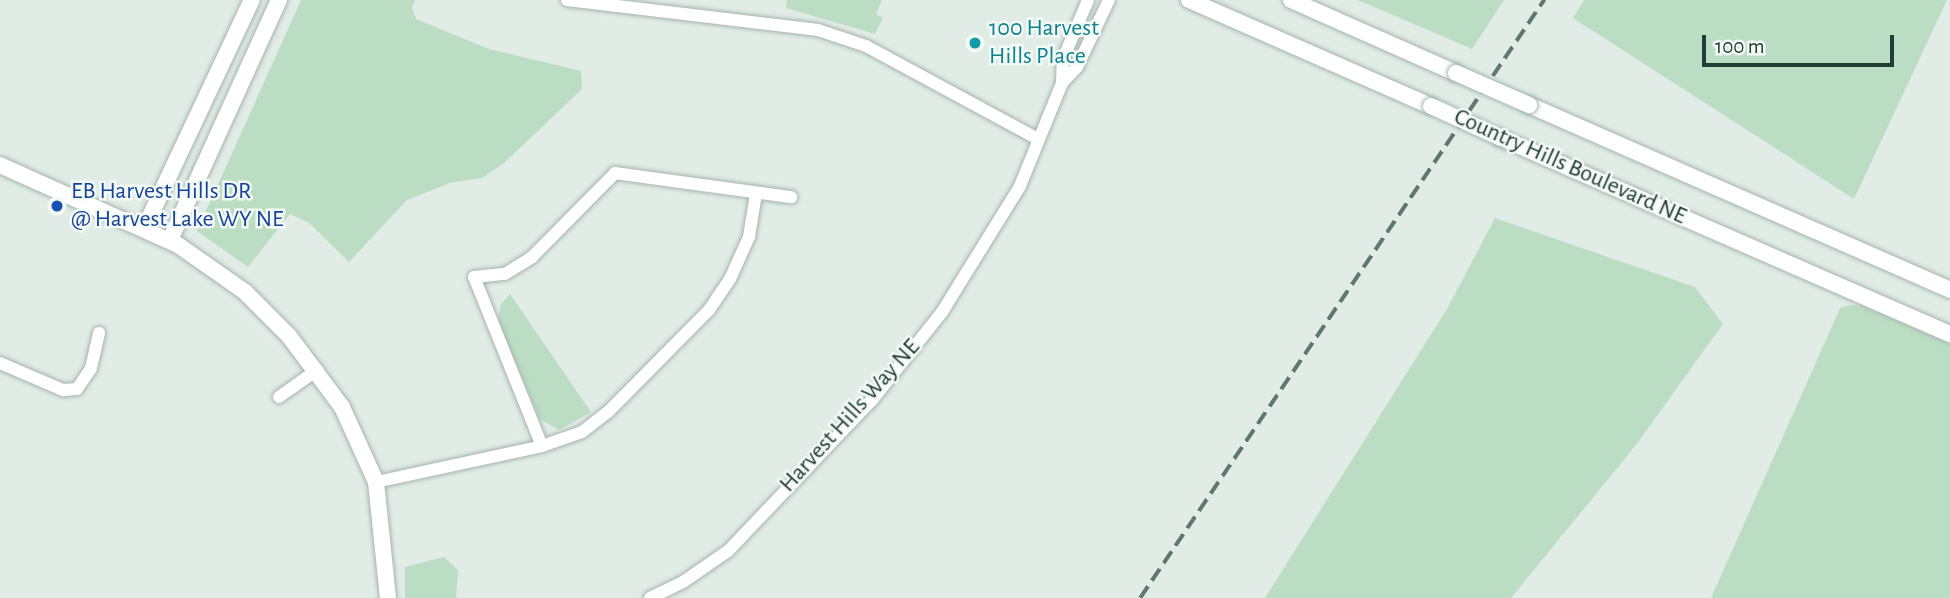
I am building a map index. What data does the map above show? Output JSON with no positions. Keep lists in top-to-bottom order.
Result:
{
  "streets": {
    "main road": ["Country Hills Boulevard NE"],
    "street": ["Harvest Hills Way NE"]
  },
  "places": ["100 Harvest Hills Place", "EB Harvest Hills DR @ Harvest Lake WY NE"],
  "scale_bar": "100 m"
}
